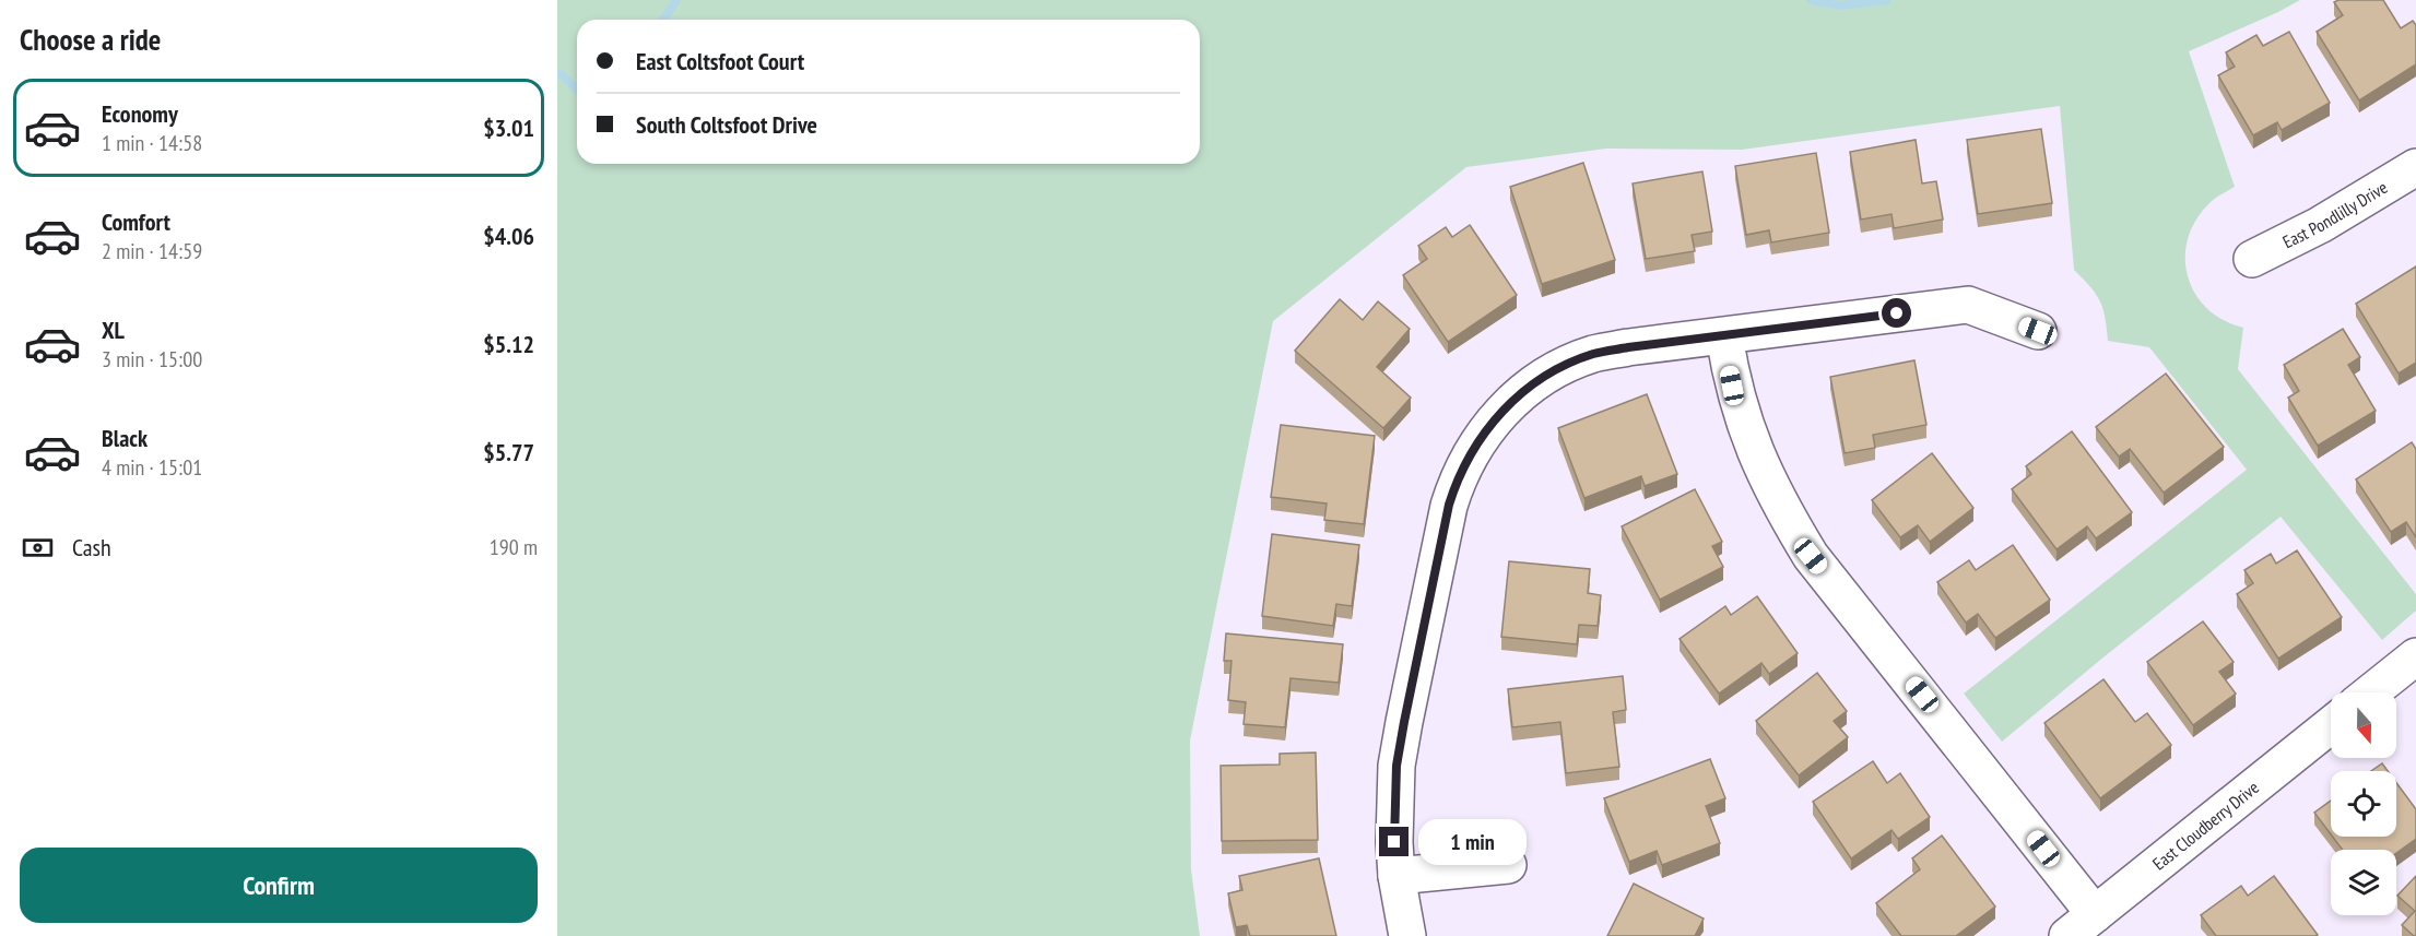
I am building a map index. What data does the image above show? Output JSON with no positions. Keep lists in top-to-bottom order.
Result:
{
  "streets": {
    "street": ["East Pondlilly Drive", "East Cloudberry Drive"]
  },
  "north": "bottom",
  "page": {
    "heading": "Choose a ride",
    "banner": ["East Coltsfoot Court", "South Coltsfoot Drive"],
    "list": [
      {
        "name": "Economy",
        "note": "1 min · 14:58",
        "value": "$3.01"
      },
      {
        "name": "Comfort",
        "note": "2 min · 14:59",
        "value": "$4.06"
      },
      {
        "name": "XL",
        "note": "3 min · 15:00",
        "value": "$5.12"
      },
      {
        "name": "Black",
        "note": "4 min · 15:01",
        "value": "$5.77"
      }
    ],
    "pay": ["Cash", "190 m"],
    "bubble": "1 min",
    "buttons": "Confirm"
  }
}
